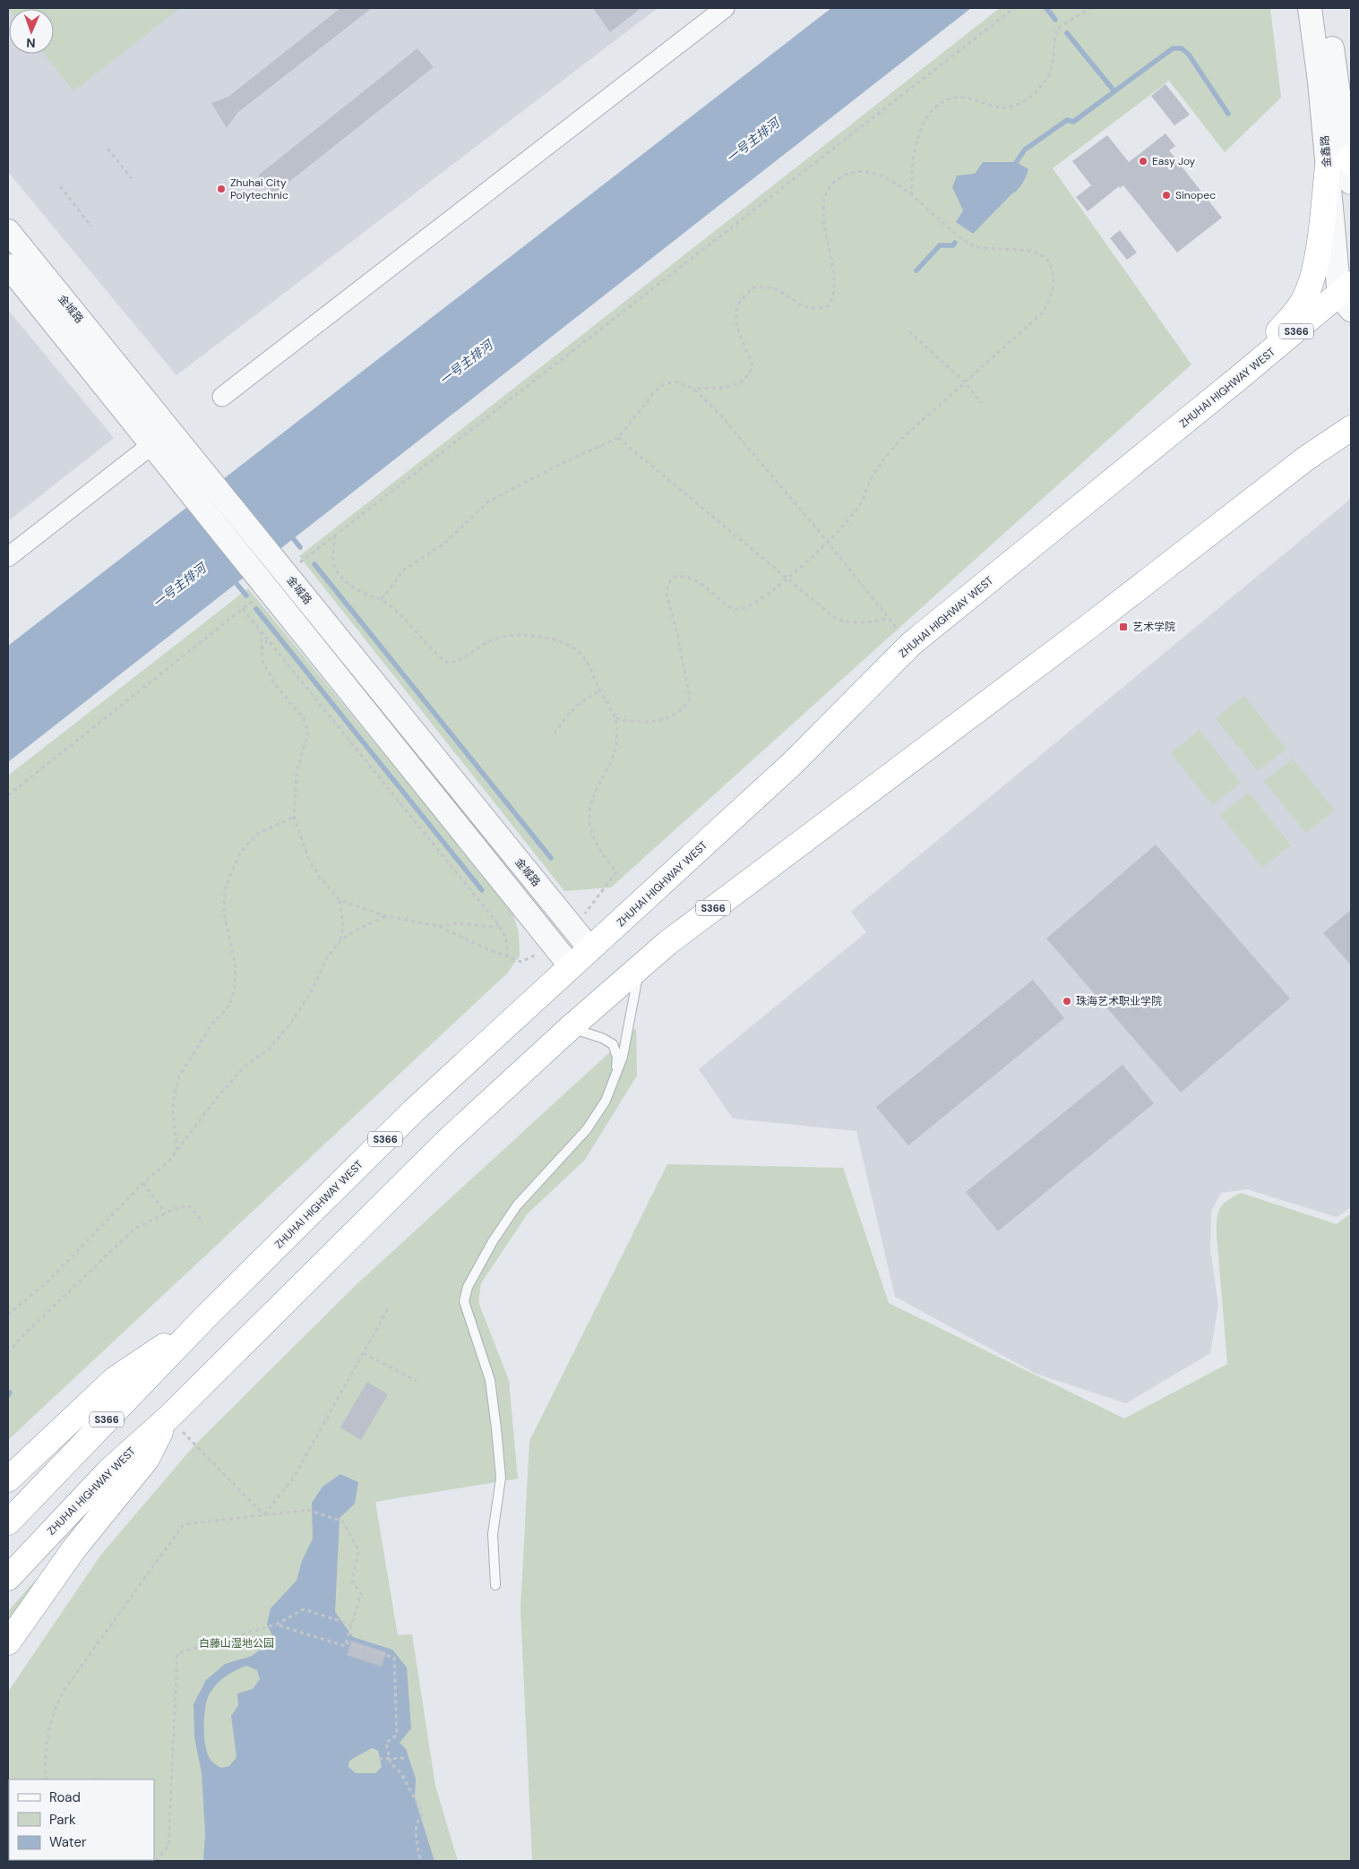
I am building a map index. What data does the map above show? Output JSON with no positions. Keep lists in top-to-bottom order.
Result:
{
  "streets": {
    "highway": ["S366", "ZHUHAI HIGHWAY WEST"],
    "street": ["金鑫路", "金城路"]
  },
  "crossings": [
    ["金鑫路", "ZHUHAI HIGHWAY WEST"],
    ["金城路", "ZHUHAI HIGHWAY WEST"]
  ],
  "water": ["一号主排河"],
  "parks": ["白藤山湿地公园"],
  "places": {
    "other": [
      "Easy Joy",
      "Zhuhai City Polytechnic",
      "Sinopec",
      "珠海艺术职业学院"
    ],
    "transit": ["艺术学院"]
  },
  "legend": ["Road", "Park", "Water"],
  "north": "bottom"
}
